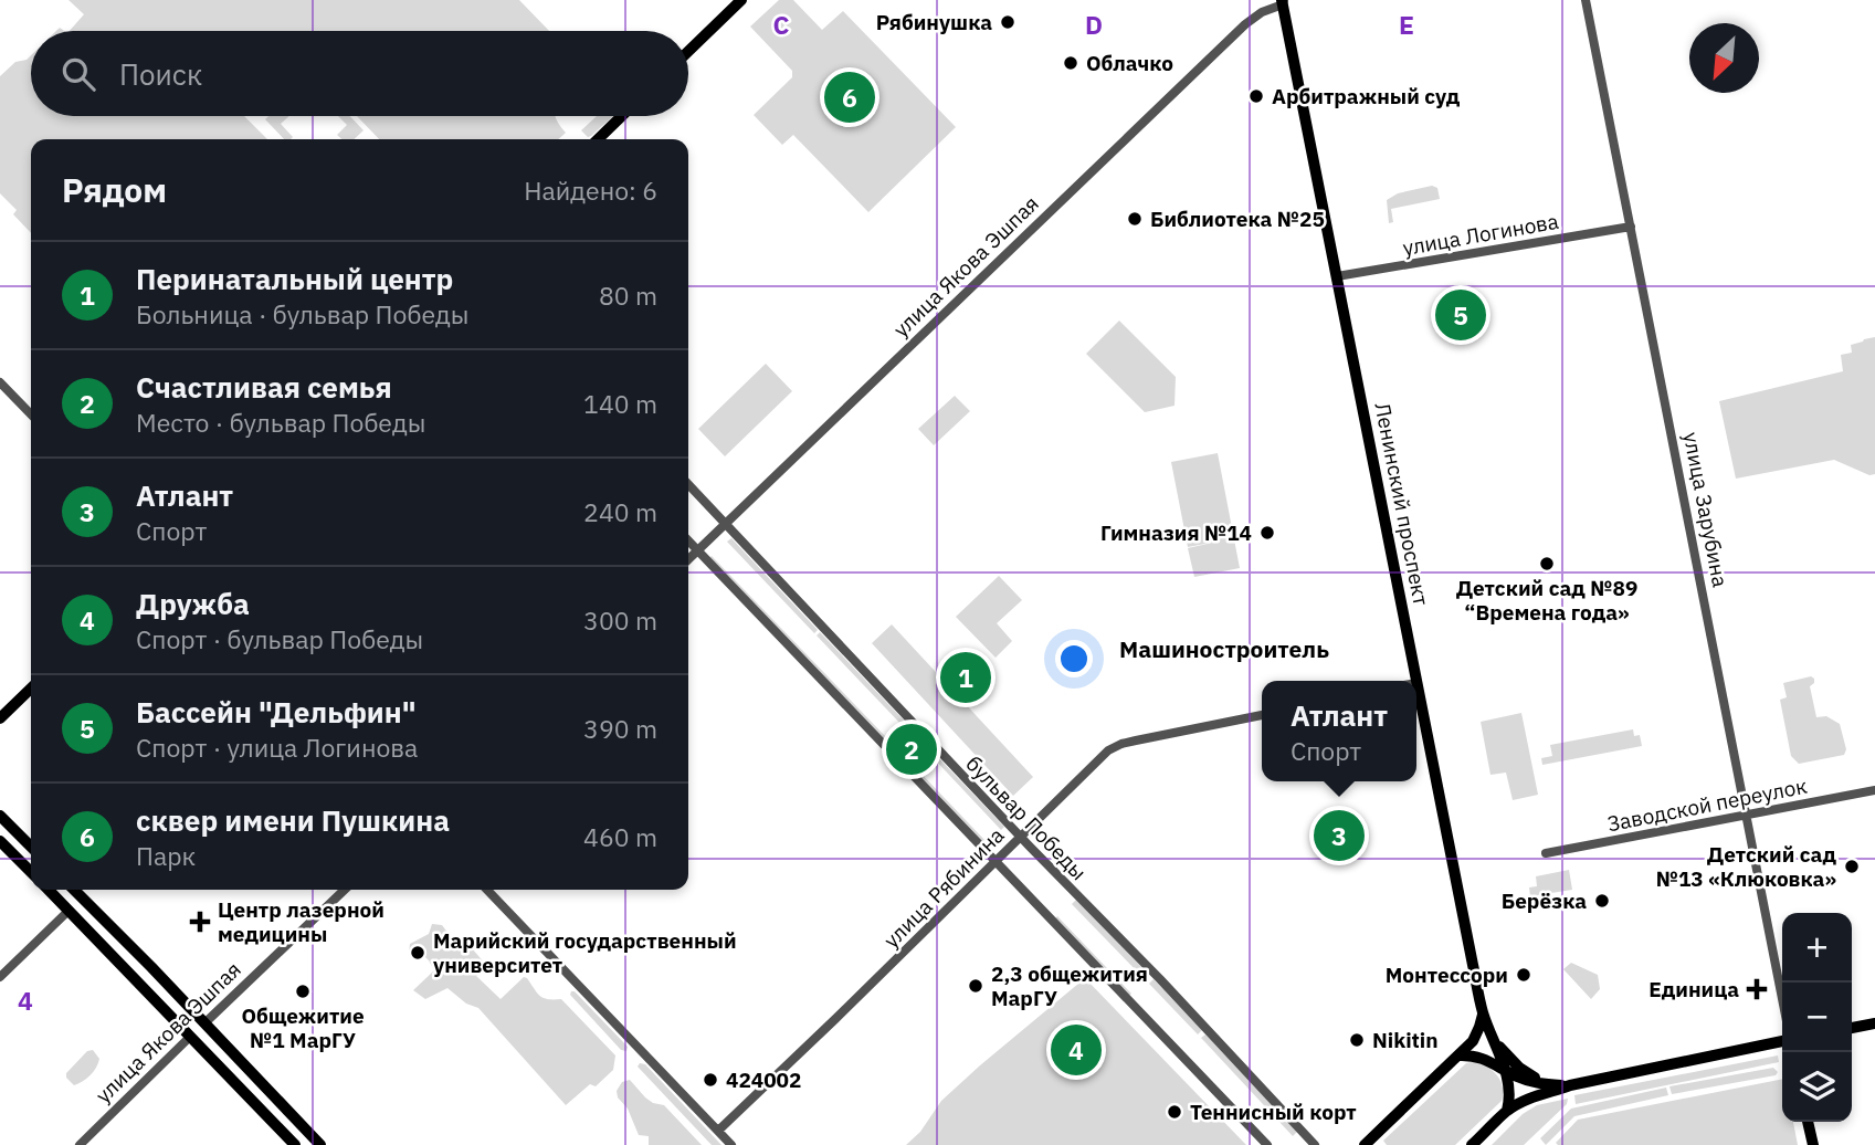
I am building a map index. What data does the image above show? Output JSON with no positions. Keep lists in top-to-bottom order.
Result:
{
  "streets": {
    "main road": ["улица Якова Эшпая", "Ленинский проспект"],
    "street": [
      "улица Логинова",
      "улица Зарубина",
      "Заводской переулок",
      "бульвар Победы",
      "улица Рябинина"
    ]
  },
  "crossings": [
    ["улица Логинова", "Ленинский проспект"],
    ["улица Логинова", "улица Зарубина"],
    ["улица Якова Эшпая", "Ленинский проспект"],
    ["улица Якова Эшпая", "бульвар Победы"],
    ["улица Зарубина", "Заводской переулок"],
    ["бульвар Победы", "улица Рябинина"]
  ],
  "districts": ["Машиностроитель"],
  "places": {
    "other": [
      "Рябинушка",
      "Облачко",
      "Арбитражный суд",
      "Библиотека №25",
      "Гимназия №14",
      "Детский сад №89 “Времена года»",
      "Детский сад №13 «Клюковка»",
      "Берёзка",
      "Марийский государственный университет",
      "Монтессори",
      "2,3 общежития МарГУ",
      "Общежитие №1 МарГУ",
      "Nikitin",
      "424002",
      "Теннисный корт"
    ],
    "health": ["Центр лазерной медицины", "Единица"]
  },
  "north": "bottom left",
  "page": {
    "search": "Поиск",
    "pins": [
      "6",
      "5",
      "1",
      "2",
      "3",
      "4"
    ],
    "heading": ["Рядом", "Найдено: 6"],
    "list": [
      {
        "mark": "1",
        "name": "Перинатальный центр",
        "note": "Больница · бульвар Победы",
        "value": "80 m"
      },
      {
        "mark": "2",
        "name": "Счастливая семья",
        "note": "Место · бульвар Победы",
        "value": "140 m"
      },
      {
        "mark": "3",
        "name": "Атлант",
        "note": "Спорт",
        "value": "240 m"
      },
      {
        "mark": "4",
        "name": "Дружба",
        "note": "Спорт · бульвар Победы",
        "value": "300 m"
      },
      {
        "mark": "5",
        "name": "Бассейн \"Дельфин\"",
        "note": "Спорт · улица Логинова",
        "value": "390 m"
      },
      {
        "mark": "6",
        "name": "сквер имени Пушкина",
        "note": "Парк",
        "value": "460 m"
      }
    ],
    "popup": ["Атлант", "Спорт"],
    "map_buttons": ["+", "−"]
  },
  "grid": {
    "columns": ["C", "D", "E"],
    "rows": ["4"]
  }
}
